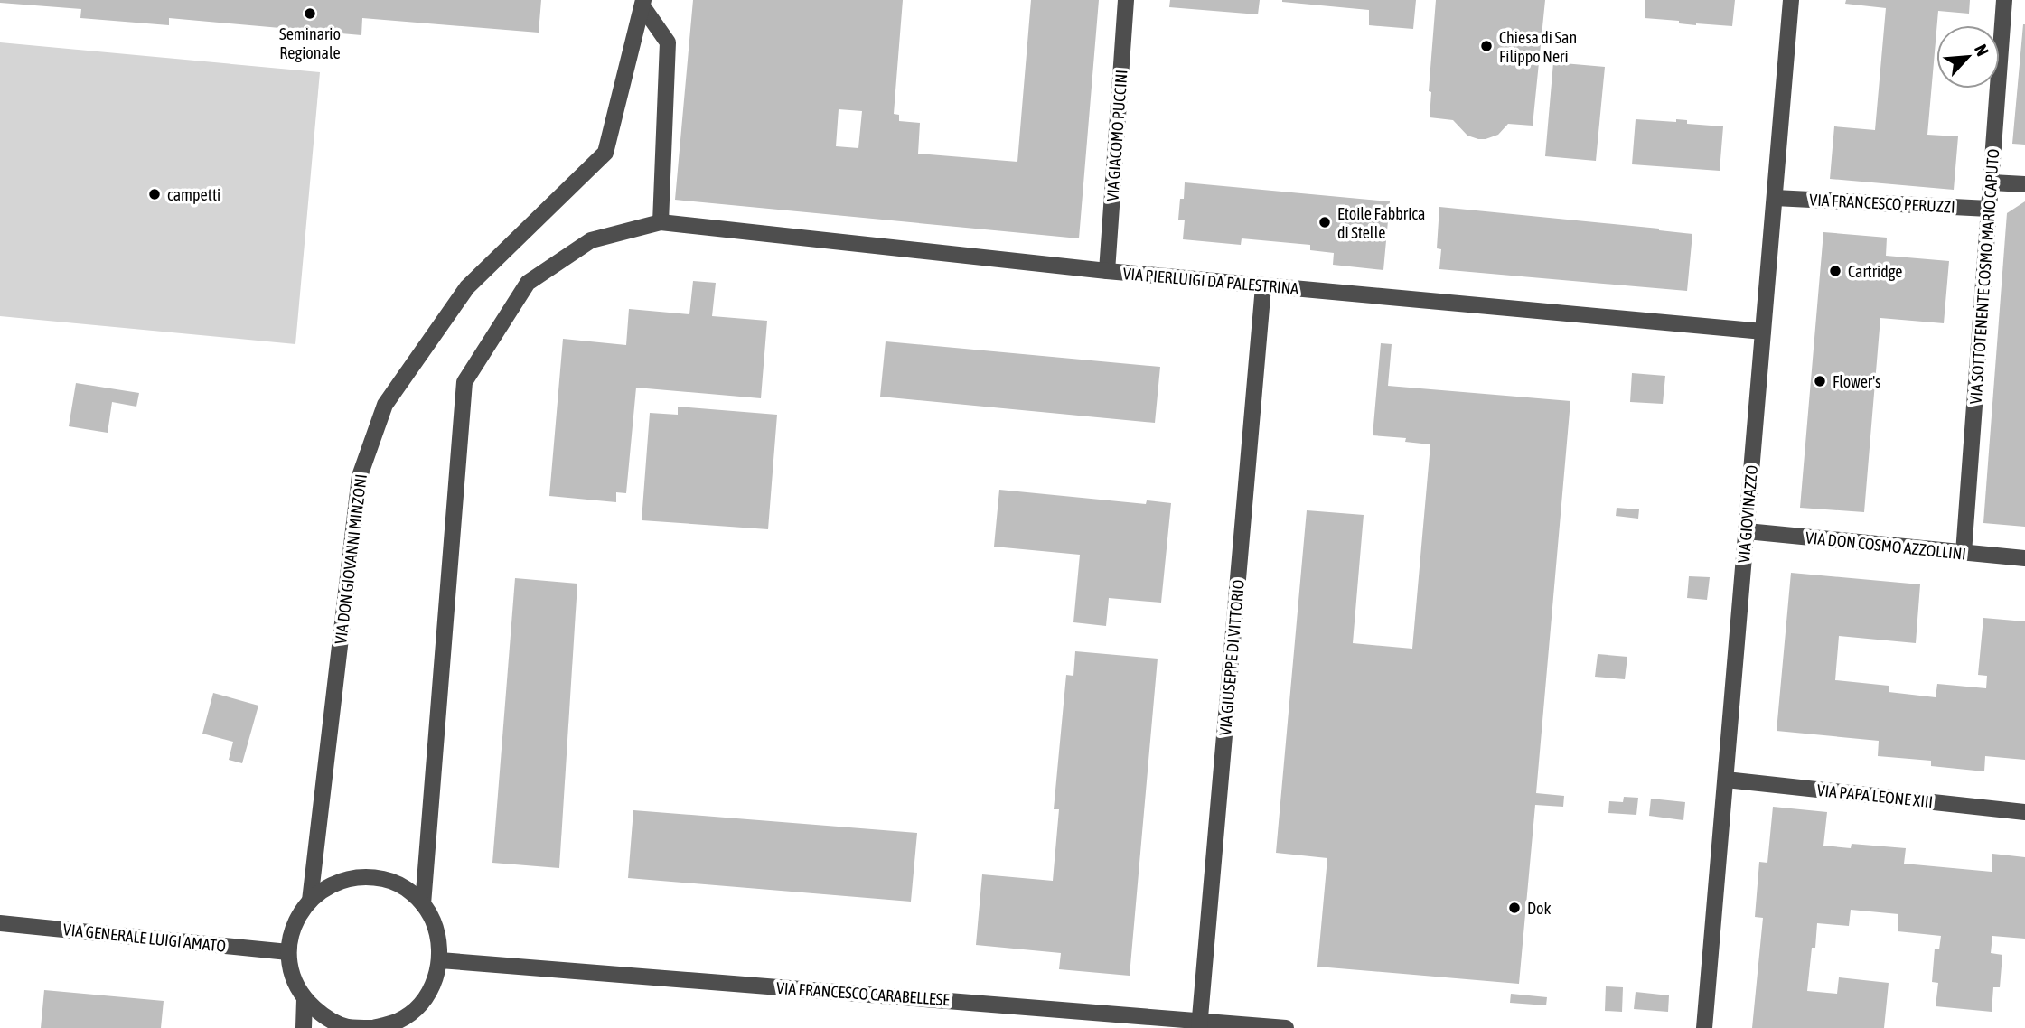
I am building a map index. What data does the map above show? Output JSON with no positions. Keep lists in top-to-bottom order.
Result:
{
  "streets": {
    "street": [
      "VIA GIACOMO PUCCINI",
      "VIA FRANCESCO PERUZZI",
      "VIA SOTTOTENENTE COSMO MARIO CAPUTO",
      "VIA PIERLUIGI DA PALESTRINA",
      "VIA GIOVINAZZO",
      "VIA DON COSMO AZZOLLINI",
      "VIA DON GIOVANNI MINZONI",
      "VIA GIUSEPPE DI VITTORIO",
      "VIA PAPA LEONE XIII",
      "VIA GENERALE LUIGI AMATO",
      "VIA FRANCESCO CARABELLESE"
    ]
  },
  "crossings": [
    ["VIA GIACOMO PUCCINI", "VIA PIERLUIGI DA PALESTRINA"],
    ["VIA FRANCESCO PERUZZI", "VIA SOTTOTENENTE COSMO MARIO CAPUTO"],
    ["VIA FRANCESCO PERUZZI", "VIA GIOVINAZZO"],
    ["VIA SOTTOTENENTE COSMO MARIO CAPUTO", "VIA DON COSMO AZZOLLINI"],
    ["VIA PIERLUIGI DA PALESTRINA", "VIA GIOVINAZZO"],
    ["VIA PIERLUIGI DA PALESTRINA", "VIA GIUSEPPE DI VITTORIO"],
    ["VIA GIOVINAZZO", "VIA DON COSMO AZZOLLINI"],
    ["VIA GIOVINAZZO", "VIA PAPA LEONE XIII"],
    ["VIA DON GIOVANNI MINZONI", "VIA GENERALE LUIGI AMATO"],
    ["VIA DON GIOVANNI MINZONI", "VIA FRANCESCO CARABELLESE"],
    ["VIA GIUSEPPE DI VITTORIO", "VIA FRANCESCO CARABELLESE"],
    ["VIA GENERALE LUIGI AMATO", "VIA FRANCESCO CARABELLESE"]
  ],
  "places": [
    "Seminario Regionale",
    "Chiesa di San Filippo Neri",
    "campetti",
    "Etoile Fabbrica di Stelle",
    "Cartridge",
    "Flower's",
    "Dok"
  ],
  "north": "top right"
}
